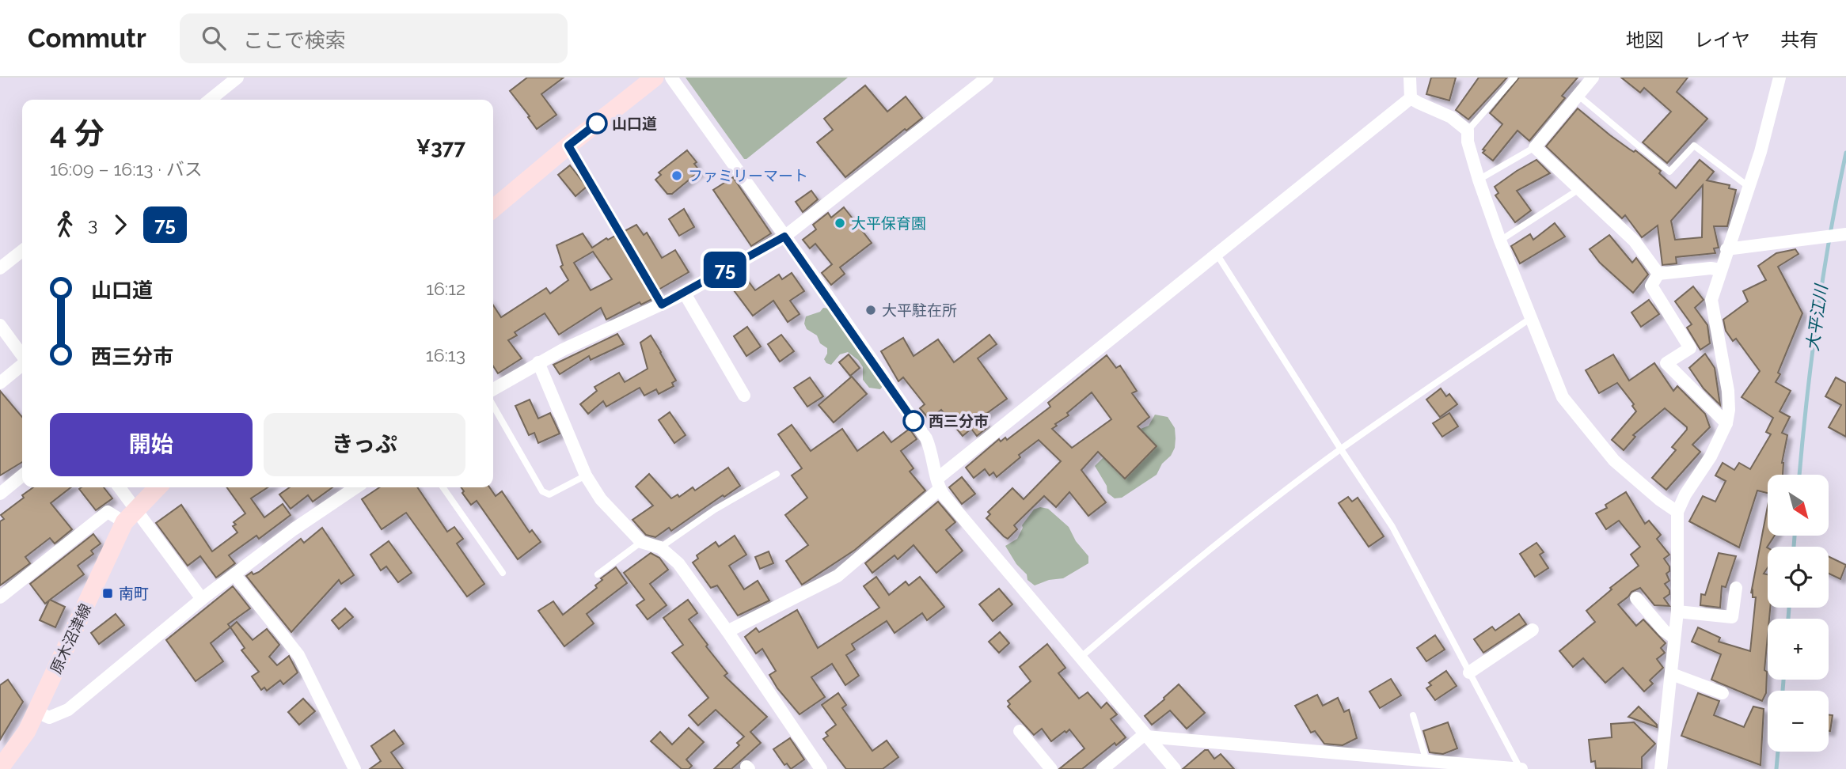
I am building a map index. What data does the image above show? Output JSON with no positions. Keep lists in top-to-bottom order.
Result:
{
  "streets": {
    "main road": ["原木沼津線"]
  },
  "water": ["大平江川"],
  "places": {
    "other": [
      "山口道",
      "ファミリーマート",
      "大平保育園",
      "大平駐在所",
      "西三分市"
    ],
    "transit": ["南町"]
  },
  "lines": ["bus line 75"],
  "north": "bottom right",
  "page": {
    "header": "Commutr",
    "search": "ここで検索",
    "nav": ["地図", "レイヤ", "共有"],
    "on_map": "75",
    "heading": ["4 分", "16:09 – 16:13 · バス", "¥377"],
    "legs": ["3", "75"],
    "list": [
      {
        "name": "山口道",
        "value": "16:12"
      },
      {
        "name": "西三分市",
        "value": "16:13"
      }
    ],
    "buttons": ["開始", "きっぷ"],
    "map_buttons": ["+", "−"]
  }
}
